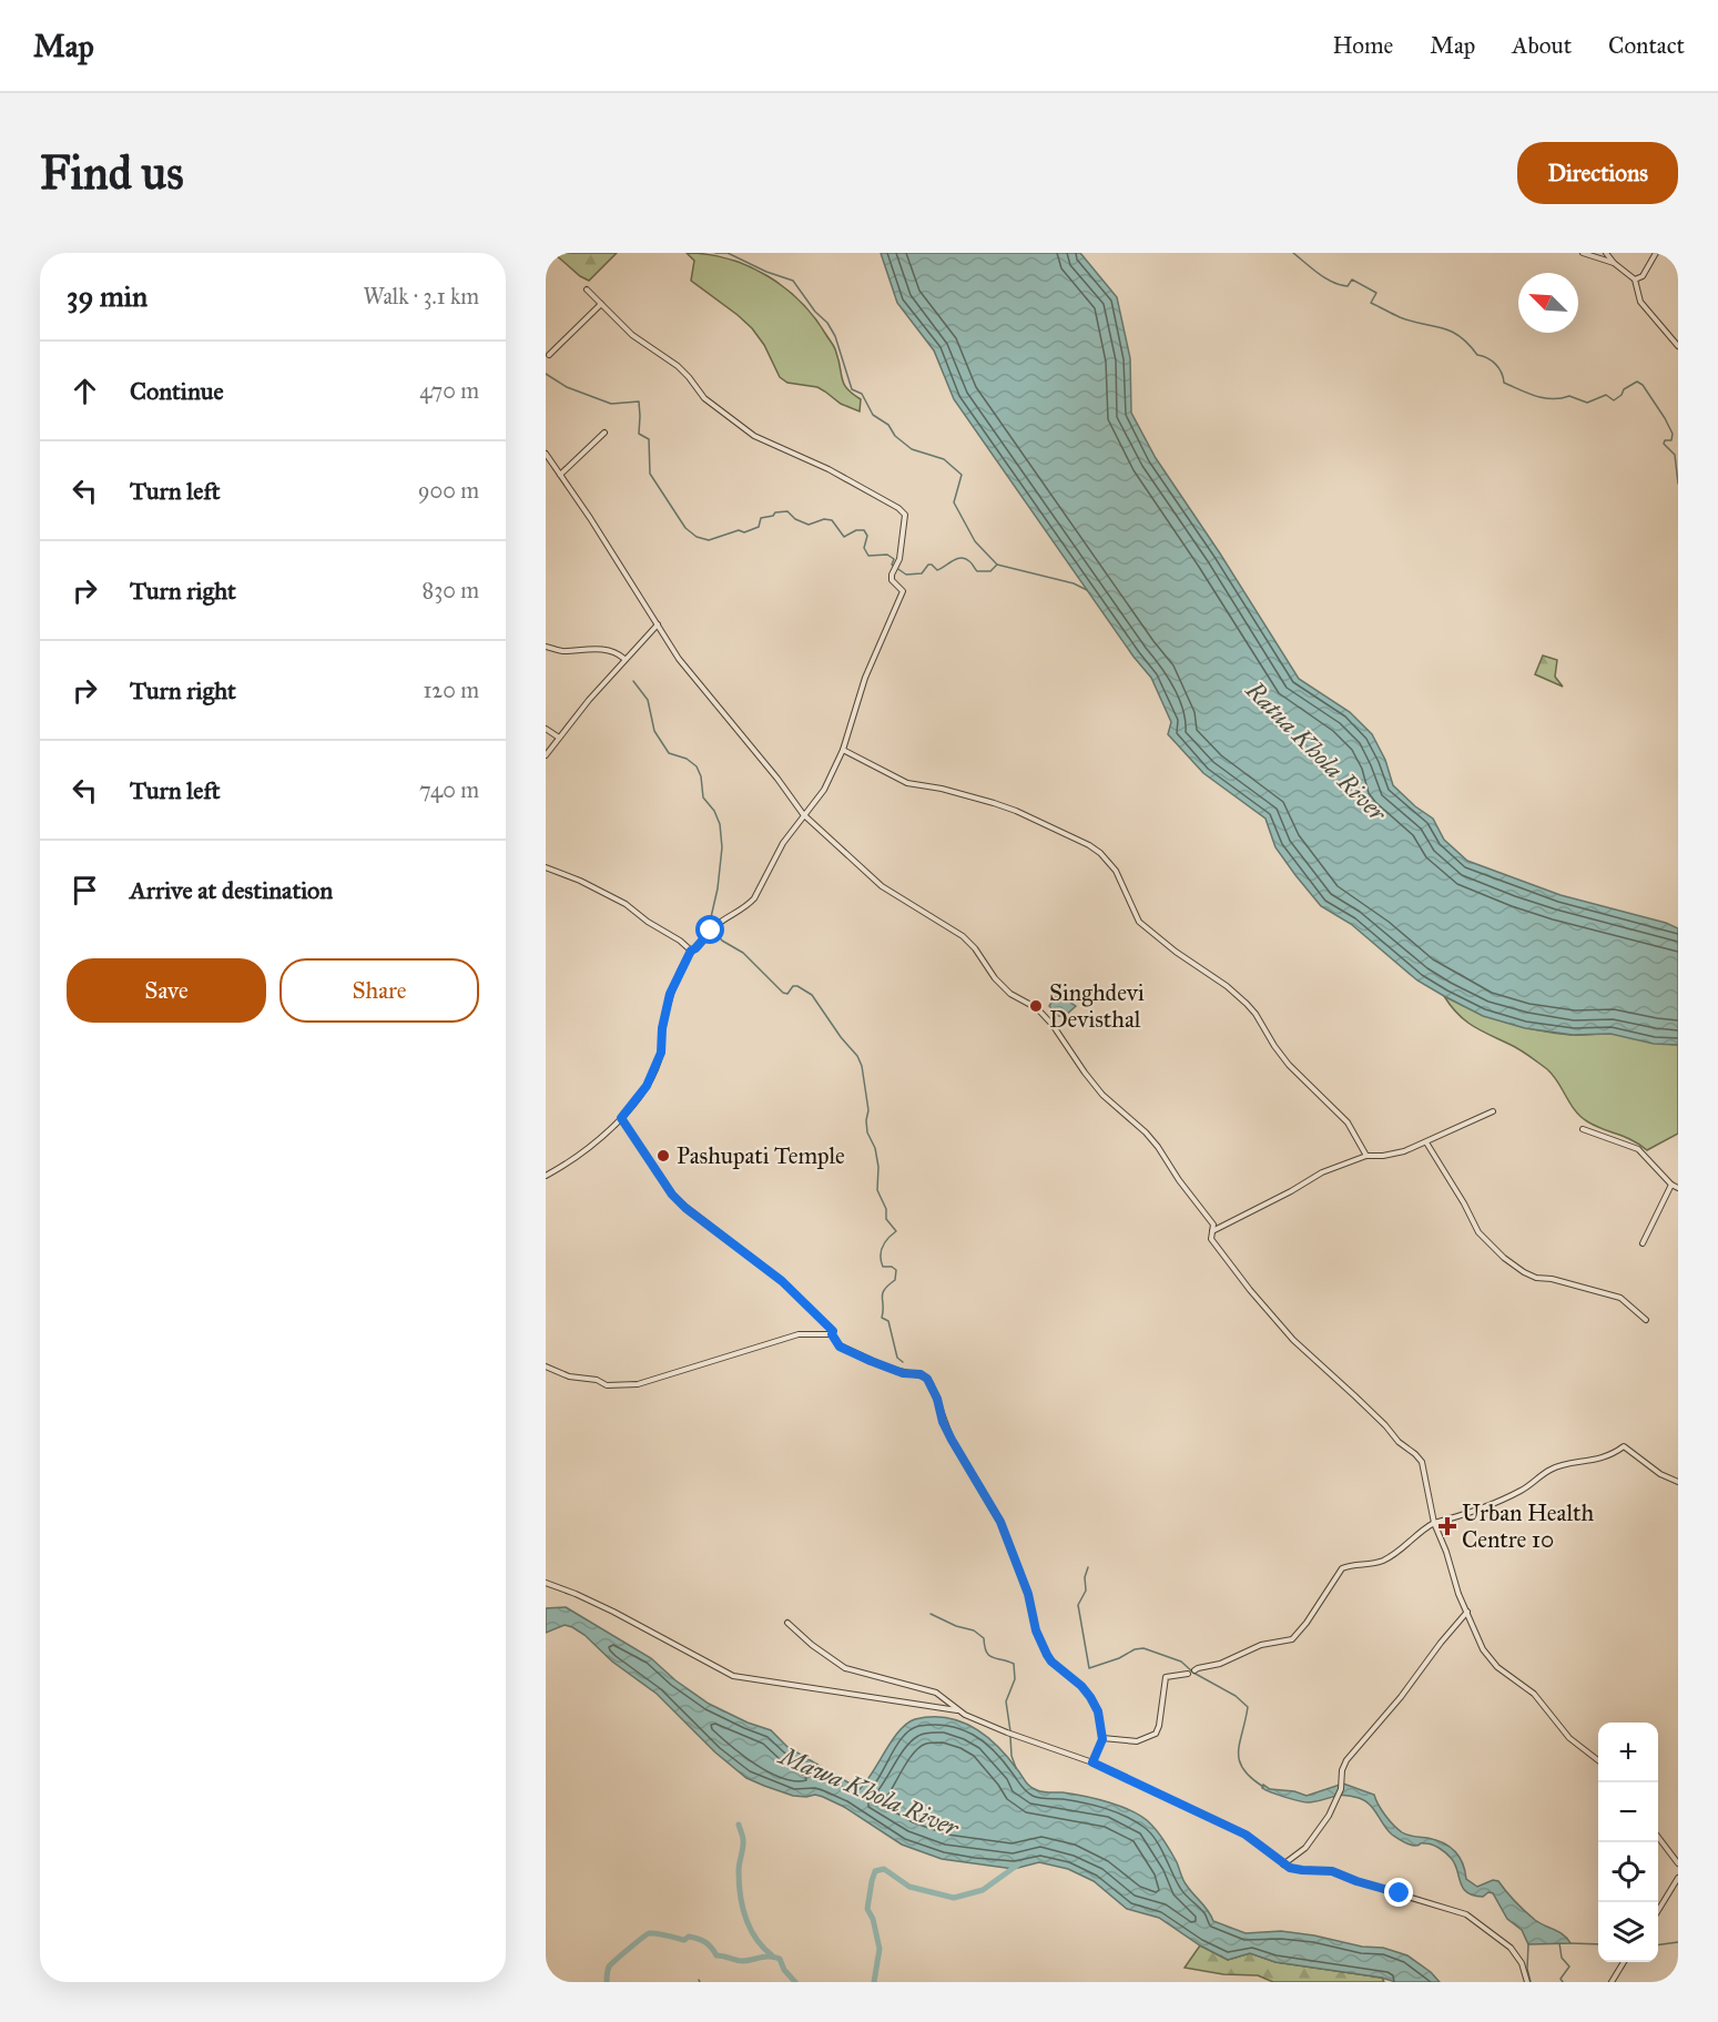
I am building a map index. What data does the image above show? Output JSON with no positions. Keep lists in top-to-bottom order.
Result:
{
  "water": ["Ratua Khola River", "Mawa Khola River"],
  "places": {
    "other": ["Singhdevi Devisthal", "Pashupati Temple"],
    "health": ["Urban Health Centre 10"]
  },
  "north": "top left",
  "page": {
    "header": "Map",
    "nav": [
      "Home",
      "Map",
      "About",
      "Contact"
    ],
    "buttons": [
      "Directions",
      ["Save", "Share"]
    ],
    "title": "Find us",
    "heading": ["39 min", "Walk · 3.1 km"],
    "list": [
      ["Continue", "470 m"],
      ["Turn left", "900 m"],
      ["Turn right", "830 m"],
      ["Turn right", "120 m"],
      ["Turn left", "740 m"],
      "Arrive at destination"
    ],
    "map_buttons": ["+", "−"]
  }
}
